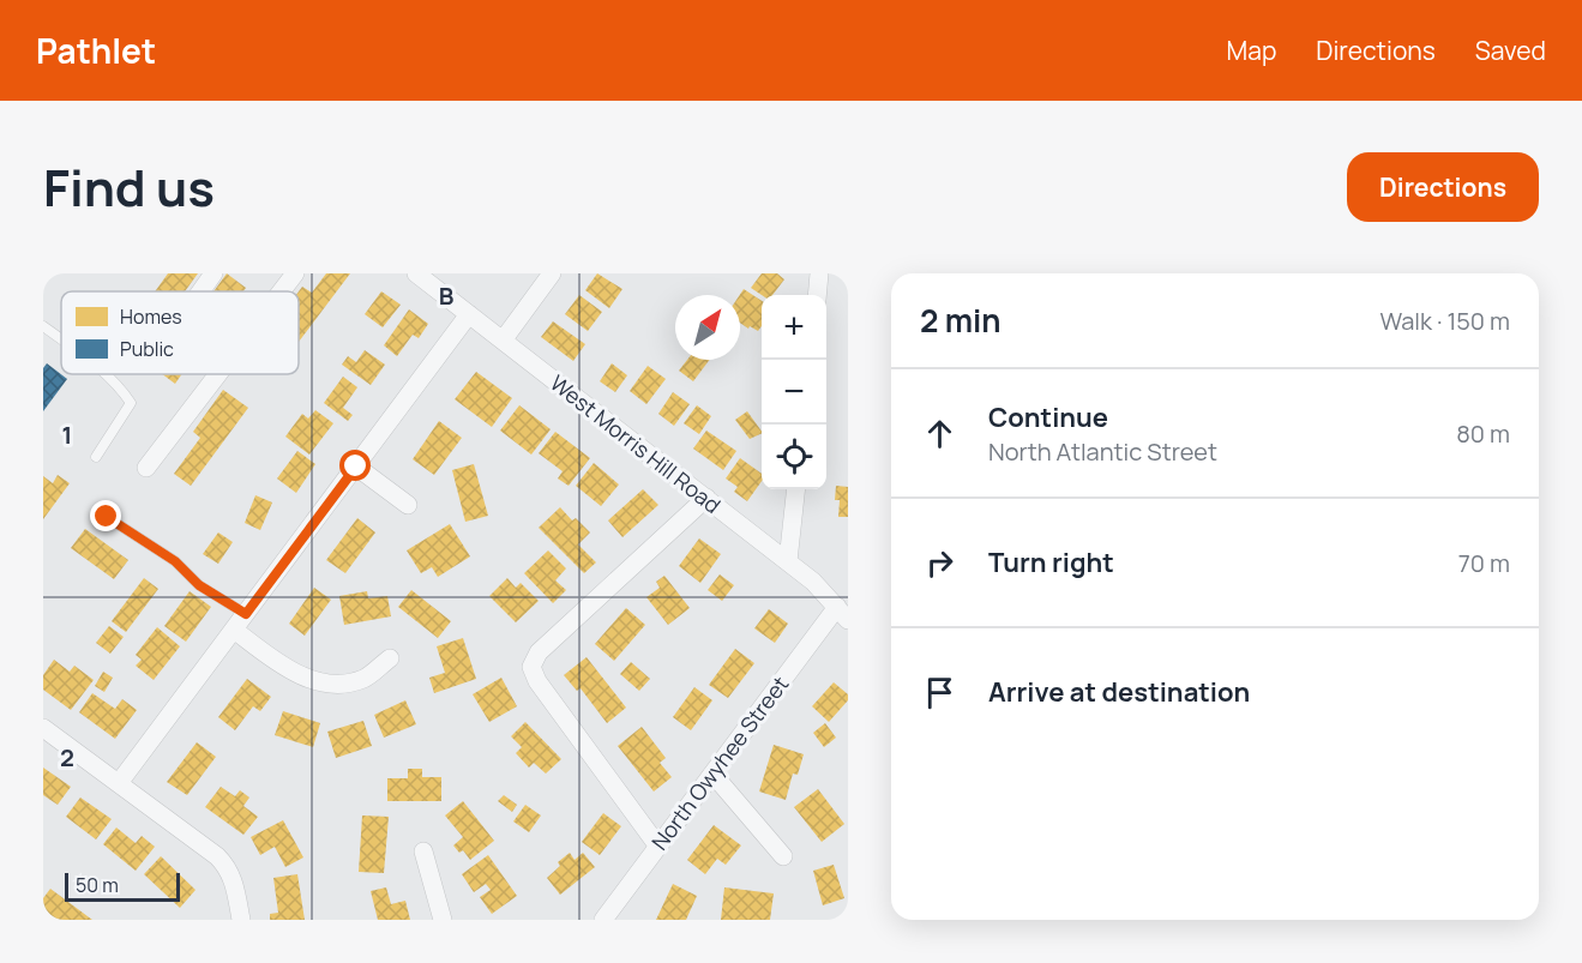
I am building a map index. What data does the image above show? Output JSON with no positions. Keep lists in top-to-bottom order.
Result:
{
  "streets": {
    "street": ["West Morris Hill Road", "North Owyhee Street"]
  },
  "crossings": [
    ["West Morris Hill Road", "North Owyhee Street"]
  ],
  "legend": ["Homes", "Public"],
  "scale_bar": "50 m",
  "north": "top right",
  "page": {
    "header": "Pathlet",
    "nav": ["Map", "Directions", "Saved"],
    "title": "Find us",
    "buttons": "Directions",
    "heading": ["2 min", "Walk · 150 m"],
    "map_buttons": ["+", "−"],
    "list": [
      ["Continue", "North Atlantic Street", "80 m"],
      ["Turn right", "70 m"],
      "Arrive at destination"
    ],
    "scale": "50 m"
  },
  "grid": {
    "columns": ["B"],
    "rows": ["1", "2"]
  }
}
